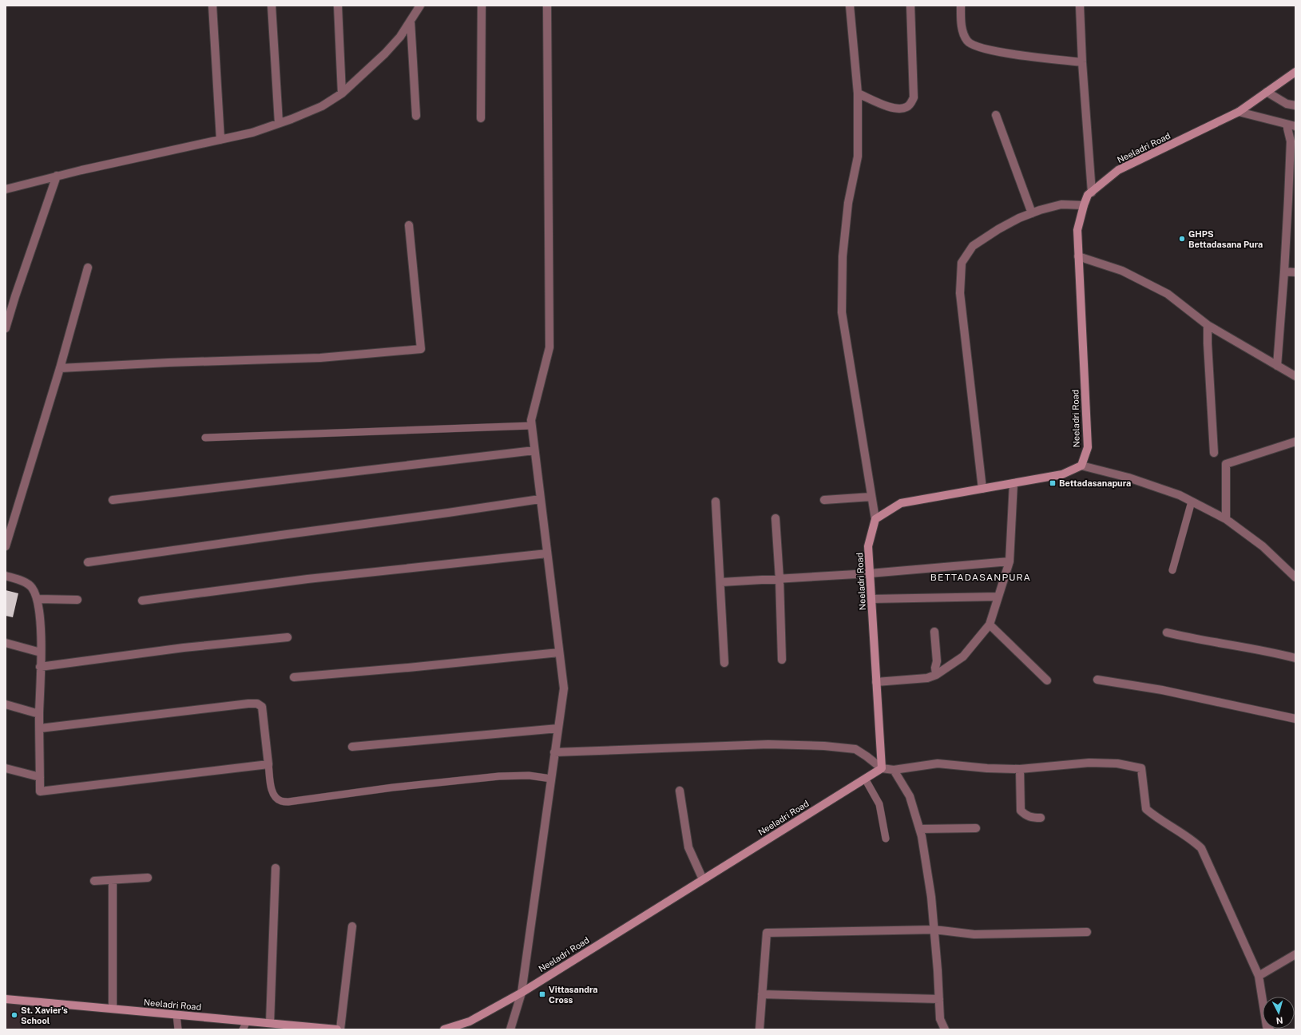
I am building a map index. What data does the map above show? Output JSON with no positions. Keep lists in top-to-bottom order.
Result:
{
  "streets": {
    "main road": ["Neeladri Road"]
  },
  "districts": ["BETTADASANPURA"],
  "places": {
    "other": ["GHPS Bettadasana Pura", "St. Xavier's School"],
    "transit": ["Bettadasanapura", "Vittasandra Cross"]
  },
  "north": "bottom"
}
